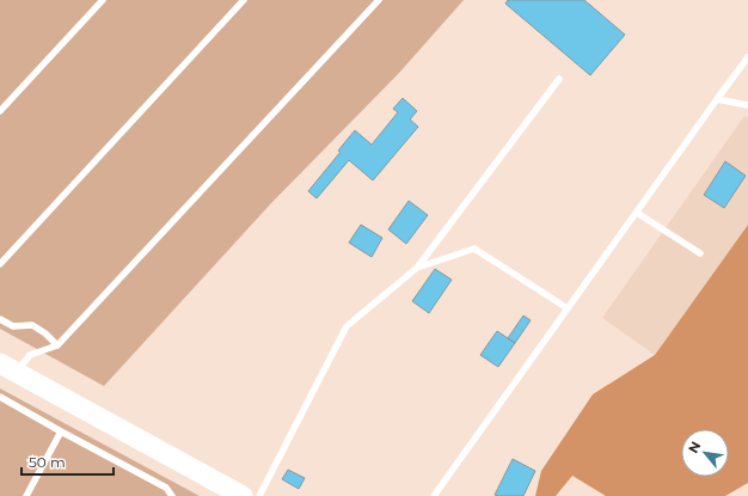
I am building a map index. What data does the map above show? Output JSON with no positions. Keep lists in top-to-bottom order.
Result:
{
  "scale_bar": "50 m",
  "north": "top left"
}
